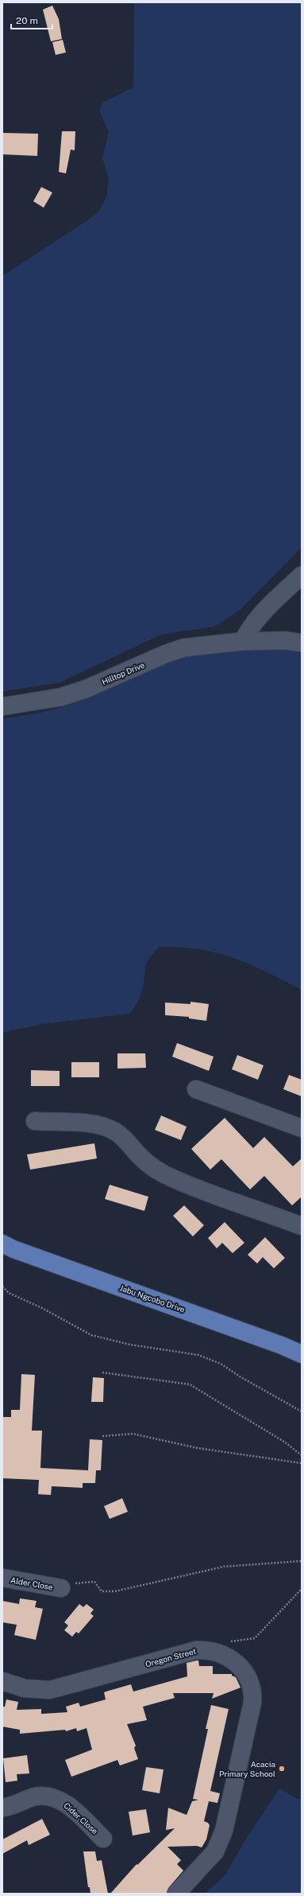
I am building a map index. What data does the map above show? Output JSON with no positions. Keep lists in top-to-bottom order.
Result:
{
  "streets": {
    "main road": ["Jabu Ngcobo Drive"],
    "street": [
      "Hilltop Drive",
      "Alder Close",
      "Oregon Street",
      "Cider Close"
    ]
  },
  "places": ["Acacia Primary School"],
  "scale_bar": "20 m"
}
